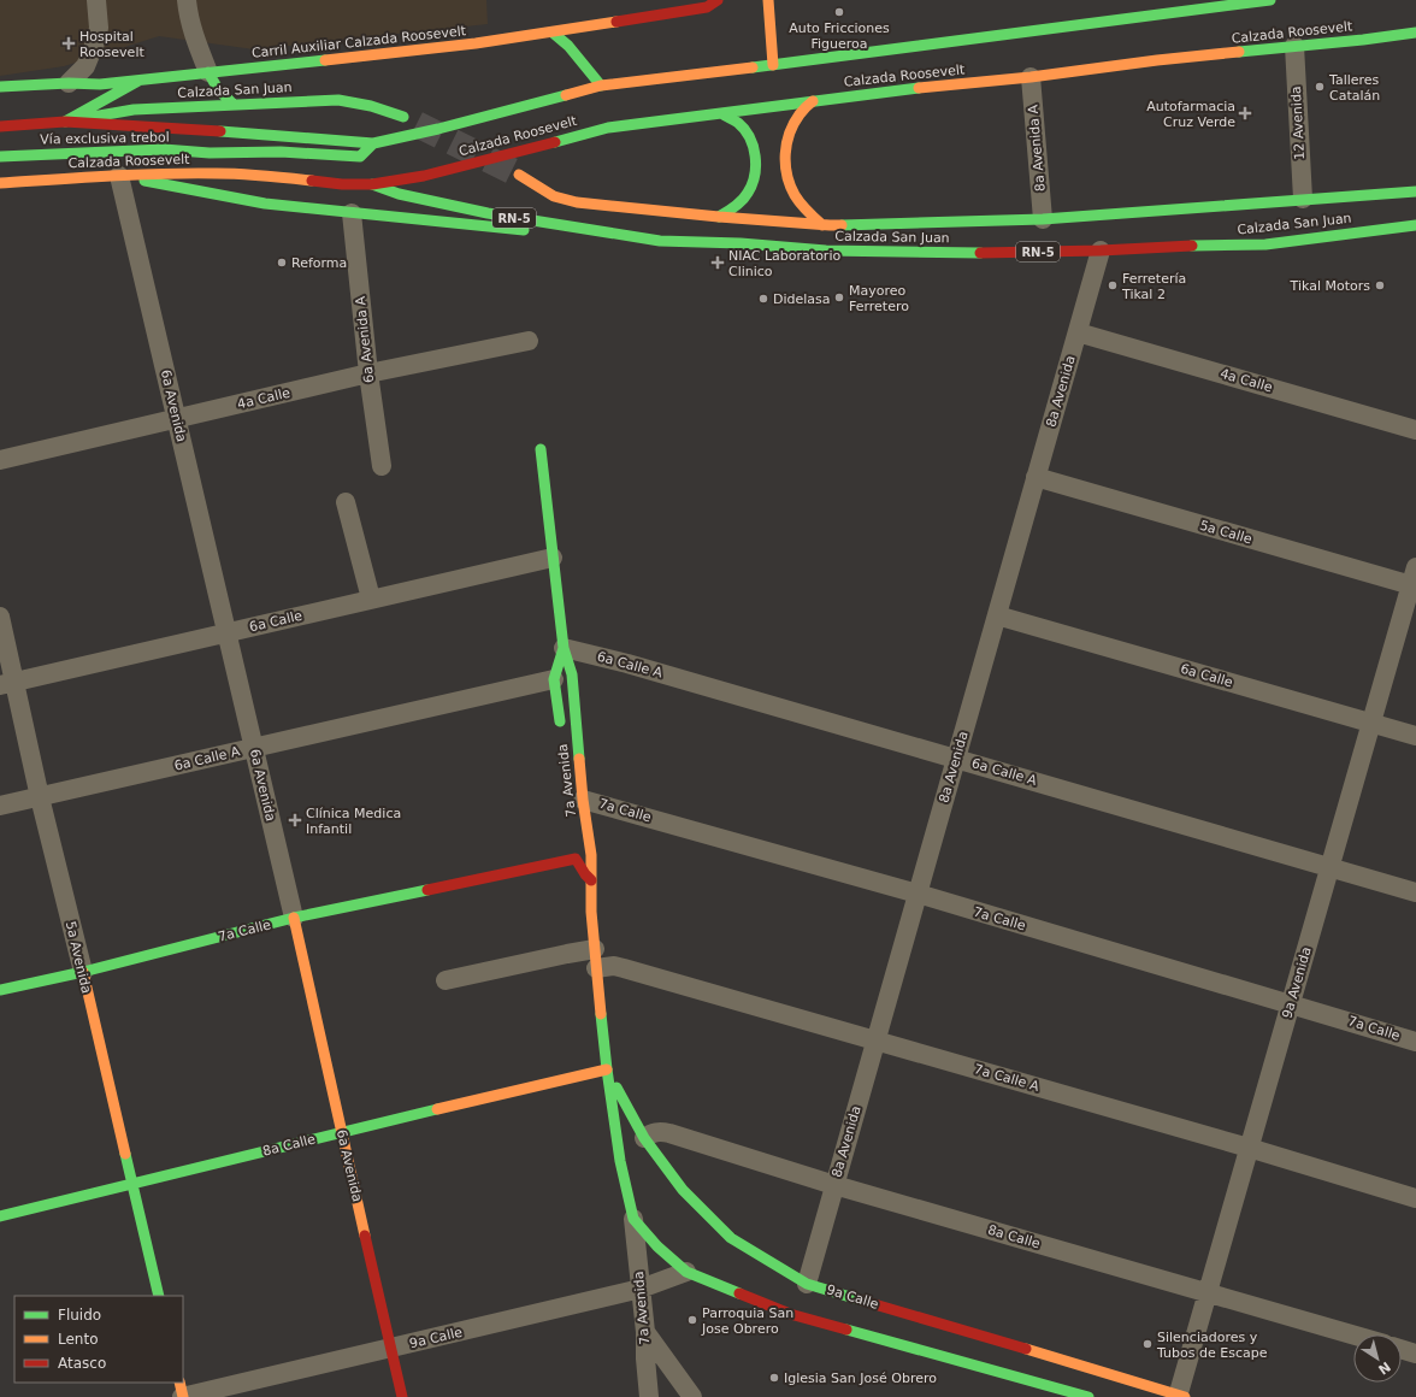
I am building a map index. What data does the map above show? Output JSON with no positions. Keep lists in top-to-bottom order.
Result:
{
  "streets": {
    "main road": [
      "Calzada Roosevelt",
      "Carril Auxiliar Calzada Roosevelt",
      "Calzada San Juan",
      "Vía exclusiva trebol",
      "RN-5",
      "6a Avenida",
      "7a Avenida",
      "7a Calle",
      "5a Avenida",
      "8a Calle",
      "9a Calle"
    ],
    "street": [
      "12 Avenida",
      "8a Avenida A",
      "6a Avenida A",
      "4a Calle",
      "8a Avenida",
      "5a Calle",
      "6a Calle",
      "6a Calle A",
      "9a Avenida",
      "7a Calle A"
    ]
  },
  "crossings": [
    ["Calzada Roosevelt", "Calzada San Juan"],
    ["Calzada Roosevelt", "12 Avenida"],
    ["Calzada Roosevelt", "Vía exclusiva trebol"],
    ["Calzada Roosevelt", "8a Avenida A"],
    ["Calzada Roosevelt", "6a Avenida"],
    ["Calzada San Juan", "12 Avenida"],
    ["Calzada San Juan", "8a Avenida A"],
    ["Calzada San Juan", "8a Avenida"],
    ["6a Avenida A", "4a Calle"],
    ["4a Calle", "8a Avenida"],
    ["4a Calle", "6a Avenida"],
    ["8a Avenida", "5a Calle"],
    ["8a Avenida", "6a Calle"],
    ["8a Avenida", "6a Calle A"],
    ["8a Avenida", "7a Calle"],
    ["8a Avenida", "7a Calle A"],
    ["8a Avenida", "8a Calle"],
    ["8a Avenida", "9a Calle"],
    ["6a Avenida", "6a Calle"],
    ["6a Avenida", "6a Calle A"],
    ["6a Avenida", "7a Calle"],
    ["6a Avenida", "8a Calle"],
    ["6a Avenida", "9a Calle"],
    ["5a Calle", "9a Avenida"],
    ["6a Calle", "7a Avenida"],
    ["6a Calle", "5a Avenida"],
    ["6a Calle", "9a Avenida"],
    ["6a Calle A", "7a Avenida"],
    ["6a Calle A", "5a Avenida"],
    ["6a Calle A", "9a Avenida"],
    ["7a Avenida", "7a Calle"],
    ["7a Avenida", "7a Calle A"],
    ["7a Avenida", "8a Calle"],
    ["7a Avenida", "9a Calle"],
    ["7a Calle", "5a Avenida"],
    ["7a Calle", "9a Avenida"],
    ["5a Avenida", "8a Calle"],
    ["9a Avenida", "7a Calle A"],
    ["9a Avenida", "8a Calle"],
    ["9a Avenida", "9a Calle"],
    ["8a Calle", "9a Calle"]
  ],
  "places": {
    "other": [
      "Auto Fricciones Figueroa",
      "Talleres Catalán",
      "Reforma",
      "Ferretería Tikal 2",
      "Tikal Motors",
      "Mayoreo Ferretero",
      "Didelasa",
      "Parroquia San Jose Obrero",
      "Silenciadores y Tubos de Escape",
      "Iglesia San José Obrero"
    ],
    "health": [
      "Hospital Roosevelt",
      "Autofarmacia Cruz Verde",
      "NIAC Laboratorio Clinico",
      "Clínica Medica Infantil"
    ]
  },
  "legend": ["Fluido", "Lento", "Atasco"],
  "north": "bottom right"
}
